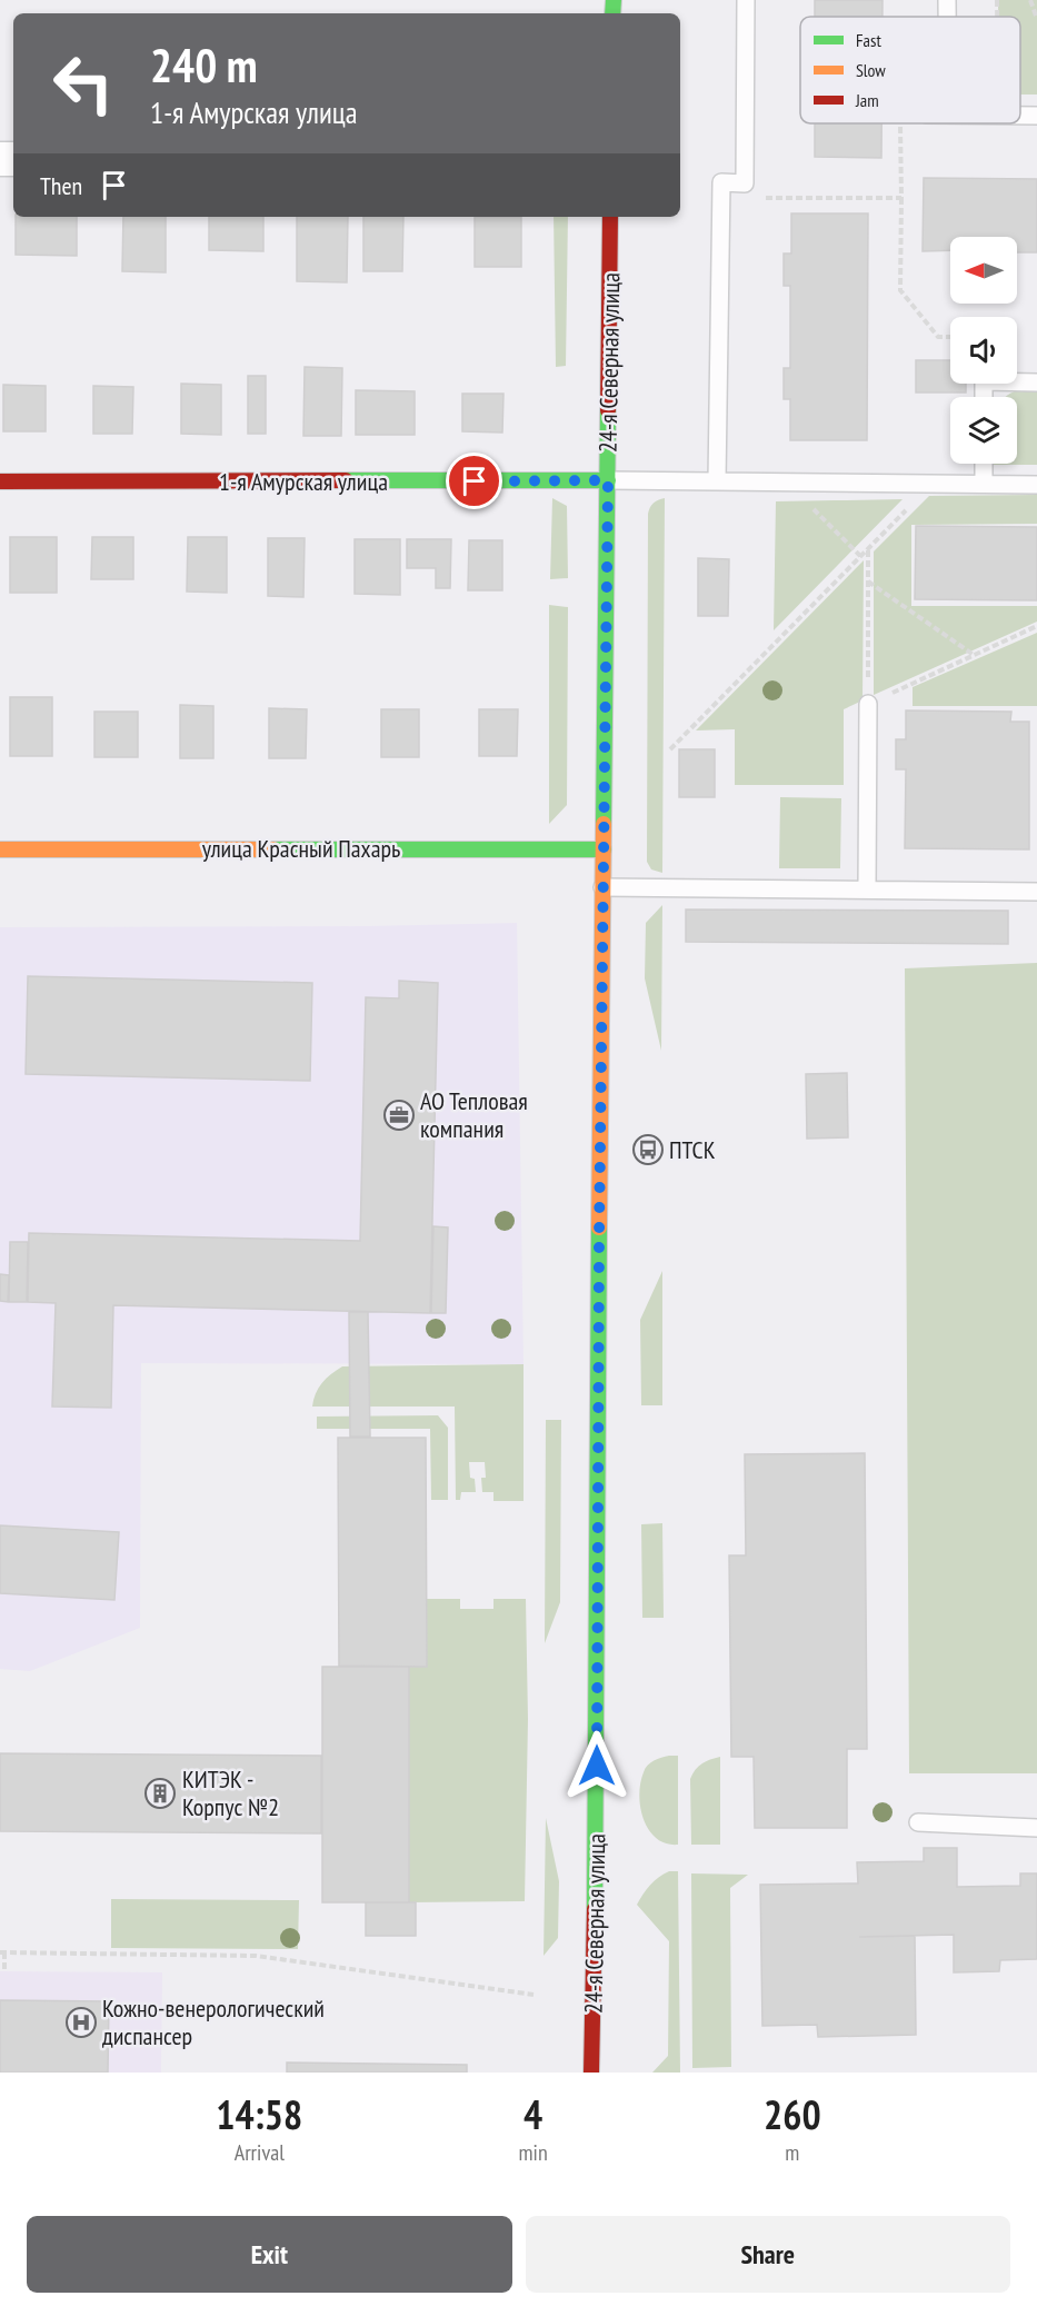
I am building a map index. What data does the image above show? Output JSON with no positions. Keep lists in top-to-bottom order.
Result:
{
  "streets": {
    "main road": ["24-я Северная улица", "1-я Амурская улица", "улица Красный Пахарь"]
  },
  "crossings": [
    ["24-я Северная улица", "1-я Амурская улица"],
    ["24-я Северная улица", "улица Красный Пахарь"]
  ],
  "places": {
    "office": ["АО Тепловая компания"],
    "bus stop": ["ПТСК"],
    "building": ["КИТЭК - Корпус №2"],
    "hospital": ["Кожно-венерологический диспансер"]
  },
  "legend": ["Fast", "Slow", "Jam"],
  "north": "left",
  "page": {
    "turn": ["240 m", "1-я Амурская улица"],
    "then": "Then",
    "eta": [
      "14:58",
      "Arrival",
      "4",
      "min",
      "260",
      "m"
    ],
    "buttons": ["Exit", "Share"]
  }
}
